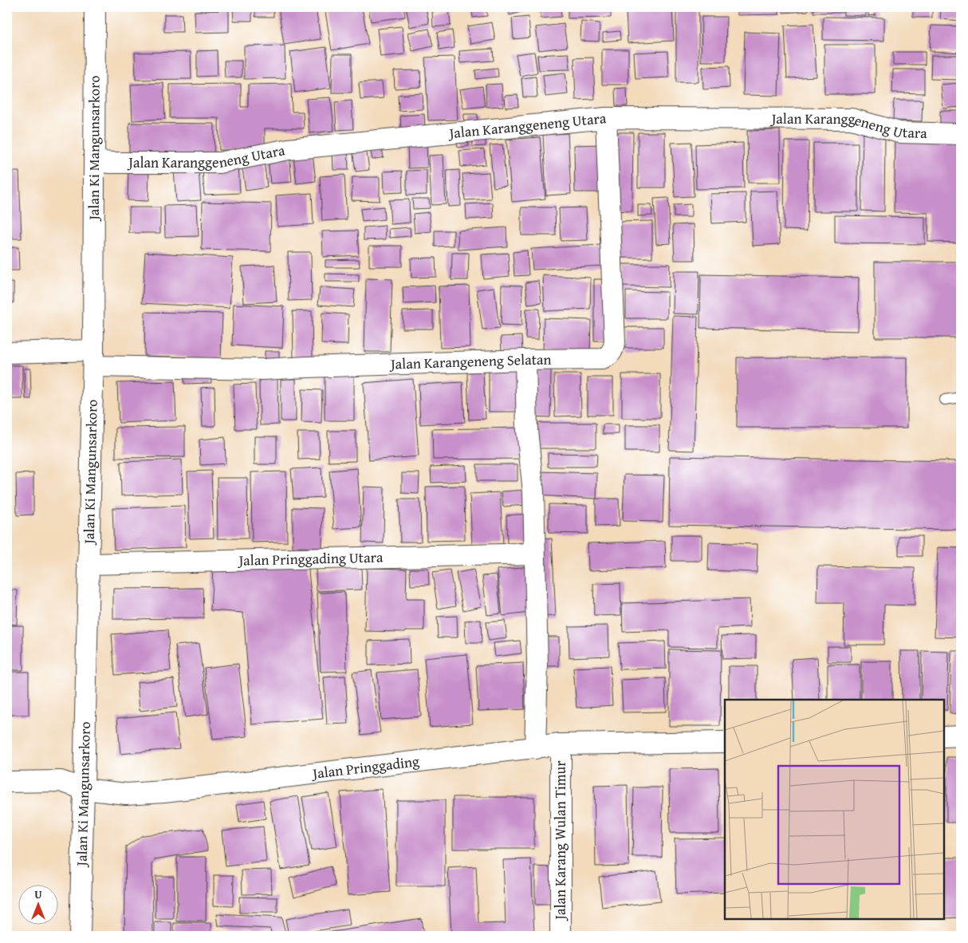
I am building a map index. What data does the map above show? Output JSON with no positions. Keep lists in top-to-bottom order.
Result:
{
  "streets": {
    "street": [
      "Jalan Karanggeneng Utara",
      "Jalan Ki Mangunsarkoro",
      "Jalan Karangeneng Selatan",
      "Jalan Pringgading Utara",
      "Jalan Pringgading",
      "Jalan Karang Wulan Timur"
    ]
  },
  "crossings": [
    ["Jalan Karanggeneng Utara", "Jalan Ki Mangunsarkoro"],
    ["Jalan Karanggeneng Utara", "Jalan Karangeneng Selatan"],
    ["Jalan Ki Mangunsarkoro", "Jalan Karangeneng Selatan"],
    ["Jalan Ki Mangunsarkoro", "Jalan Pringgading Utara"],
    ["Jalan Ki Mangunsarkoro", "Jalan Pringgading"],
    ["Jalan Pringgading", "Jalan Karang Wulan Timur"]
  ],
  "north": "top"
}
